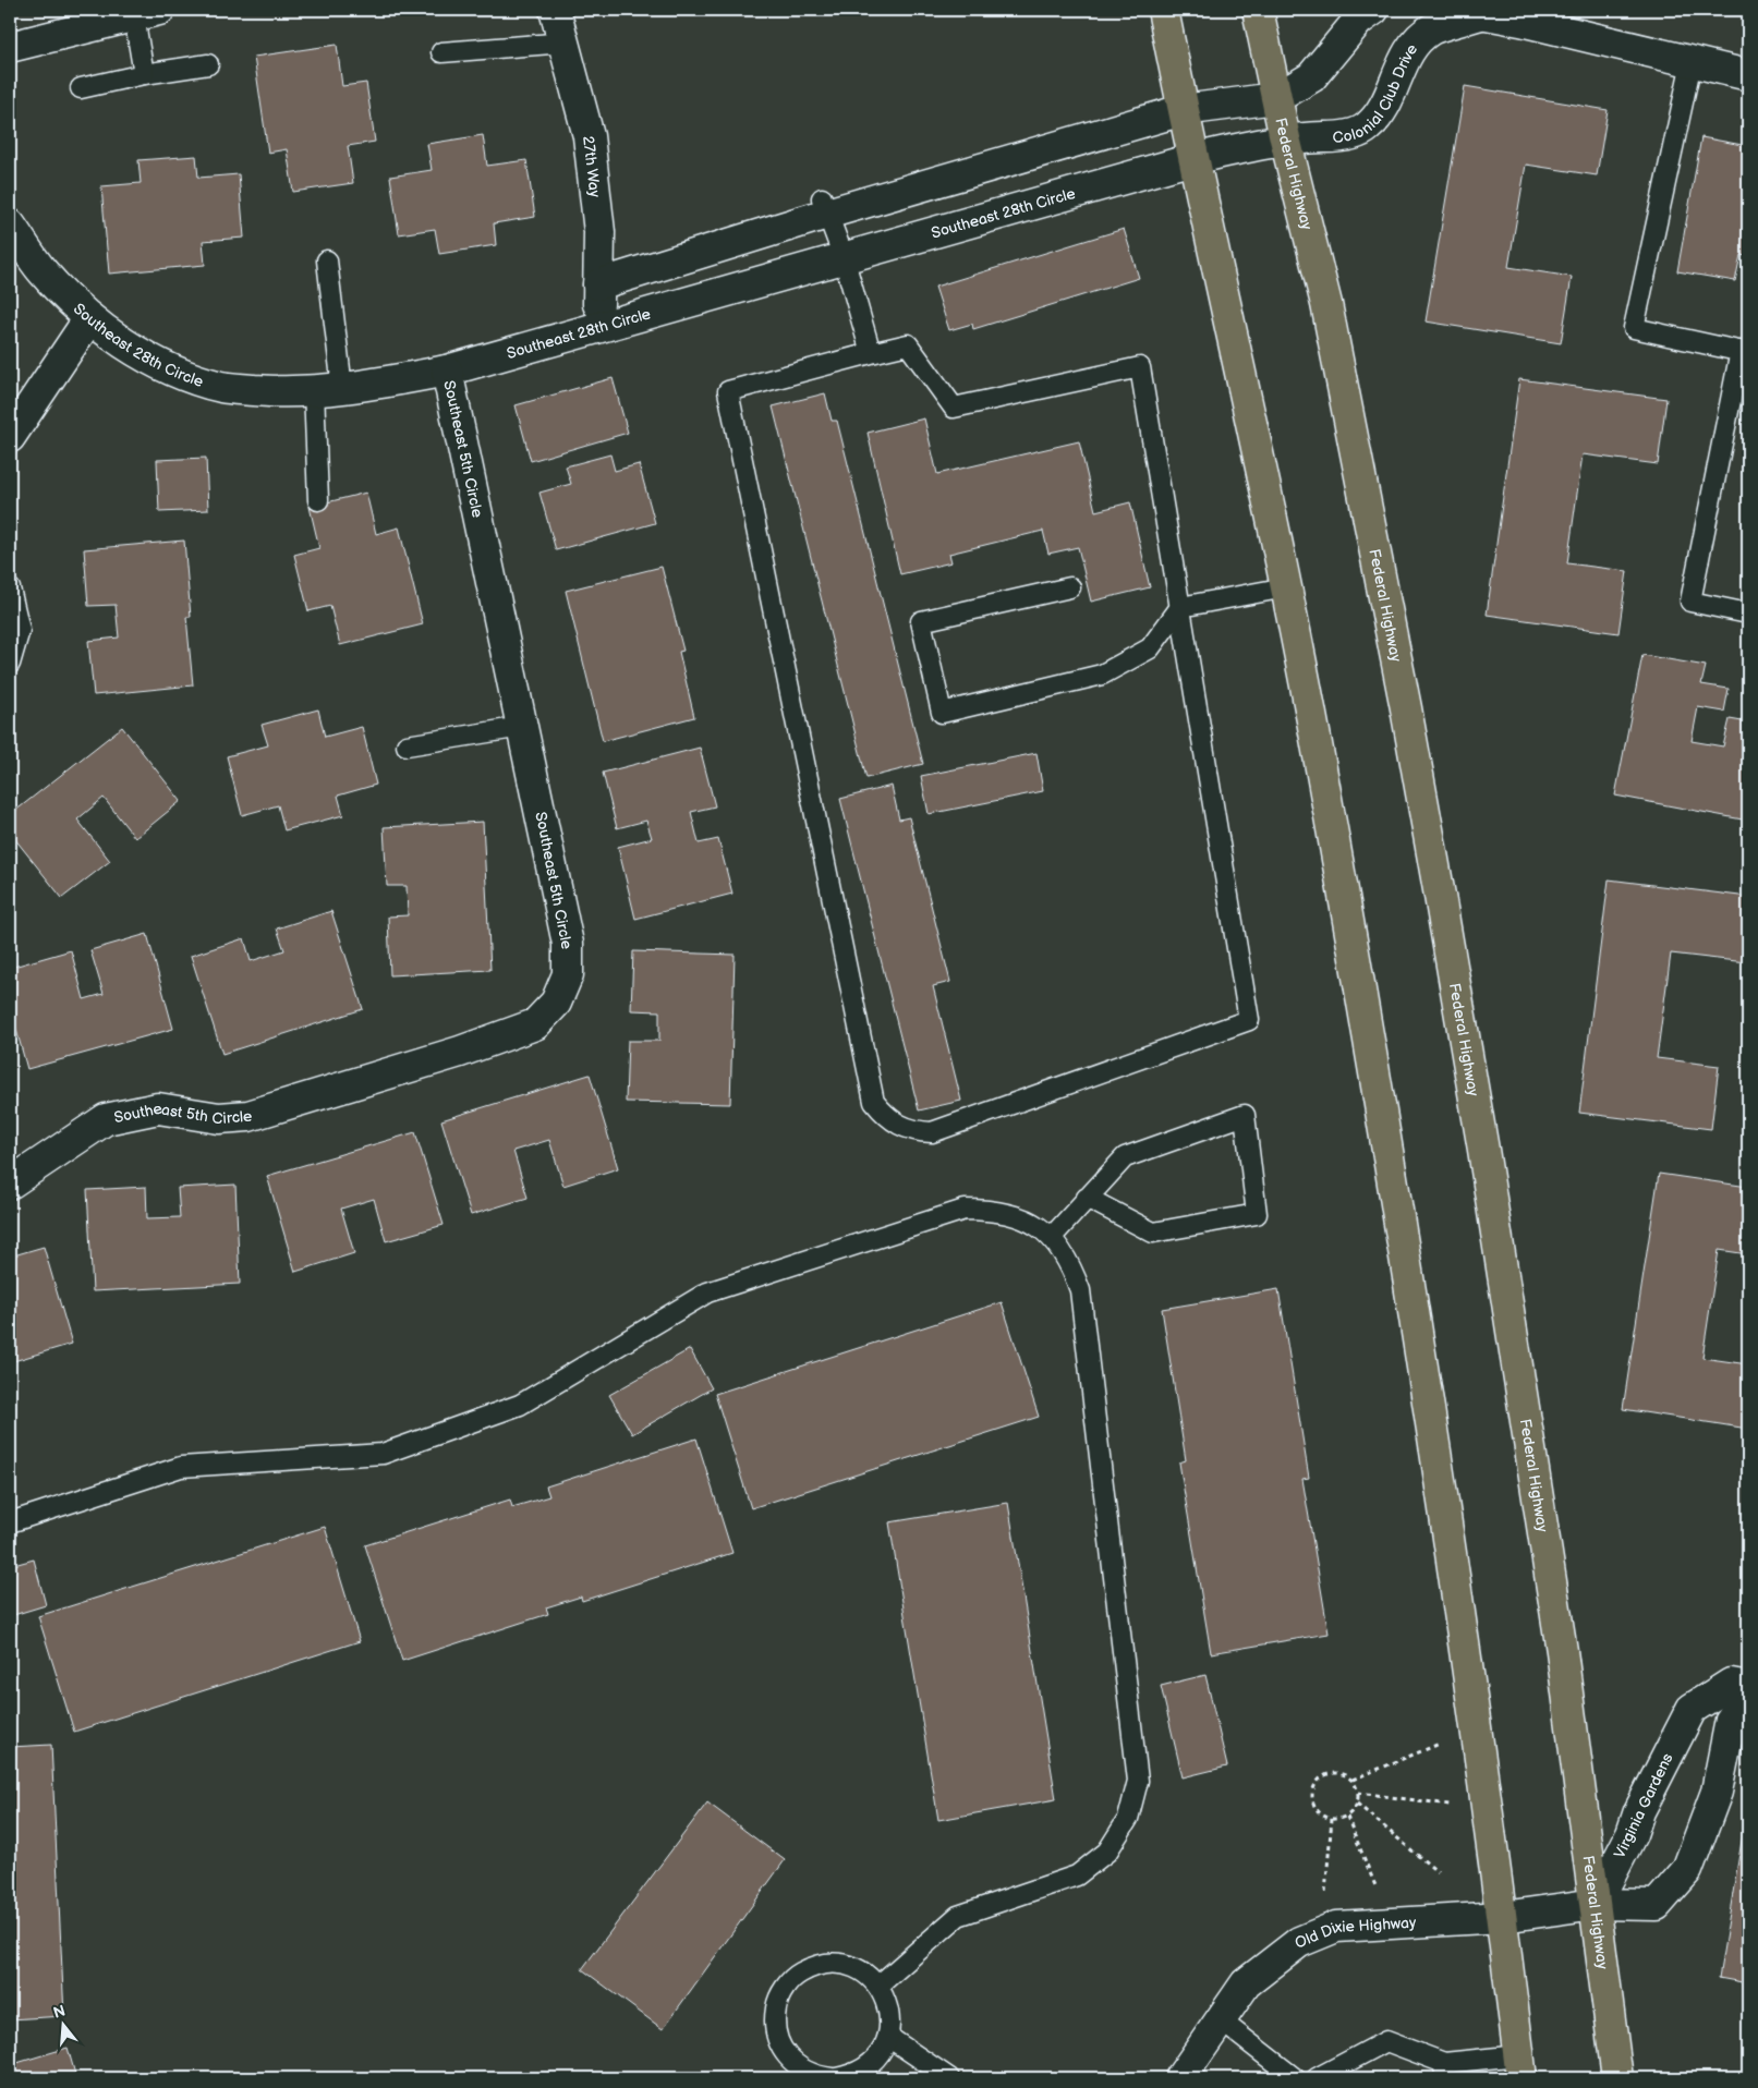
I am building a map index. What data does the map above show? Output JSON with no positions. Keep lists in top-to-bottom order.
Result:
{
  "streets": {
    "main road": ["Federal Highway"],
    "street": [
      "Colonial Club Drive",
      "27th Way",
      "Southeast 28th Circle",
      "Southeast 5th Circle",
      "Virginia Gardens",
      "Old Dixie Highway"
    ]
  },
  "crossings": [
    ["Colonial Club Drive", "Federal Highway"],
    ["Colonial Club Drive", "Southeast 28th Circle"],
    ["27th Way", "Southeast 28th Circle"],
    ["Federal Highway", "Virginia Gardens"],
    ["Federal Highway", "Old Dixie Highway"],
    ["Southeast 28th Circle", "Southeast 5th Circle"],
    ["Virginia Gardens", "Old Dixie Highway"]
  ],
  "north": "top"
}
